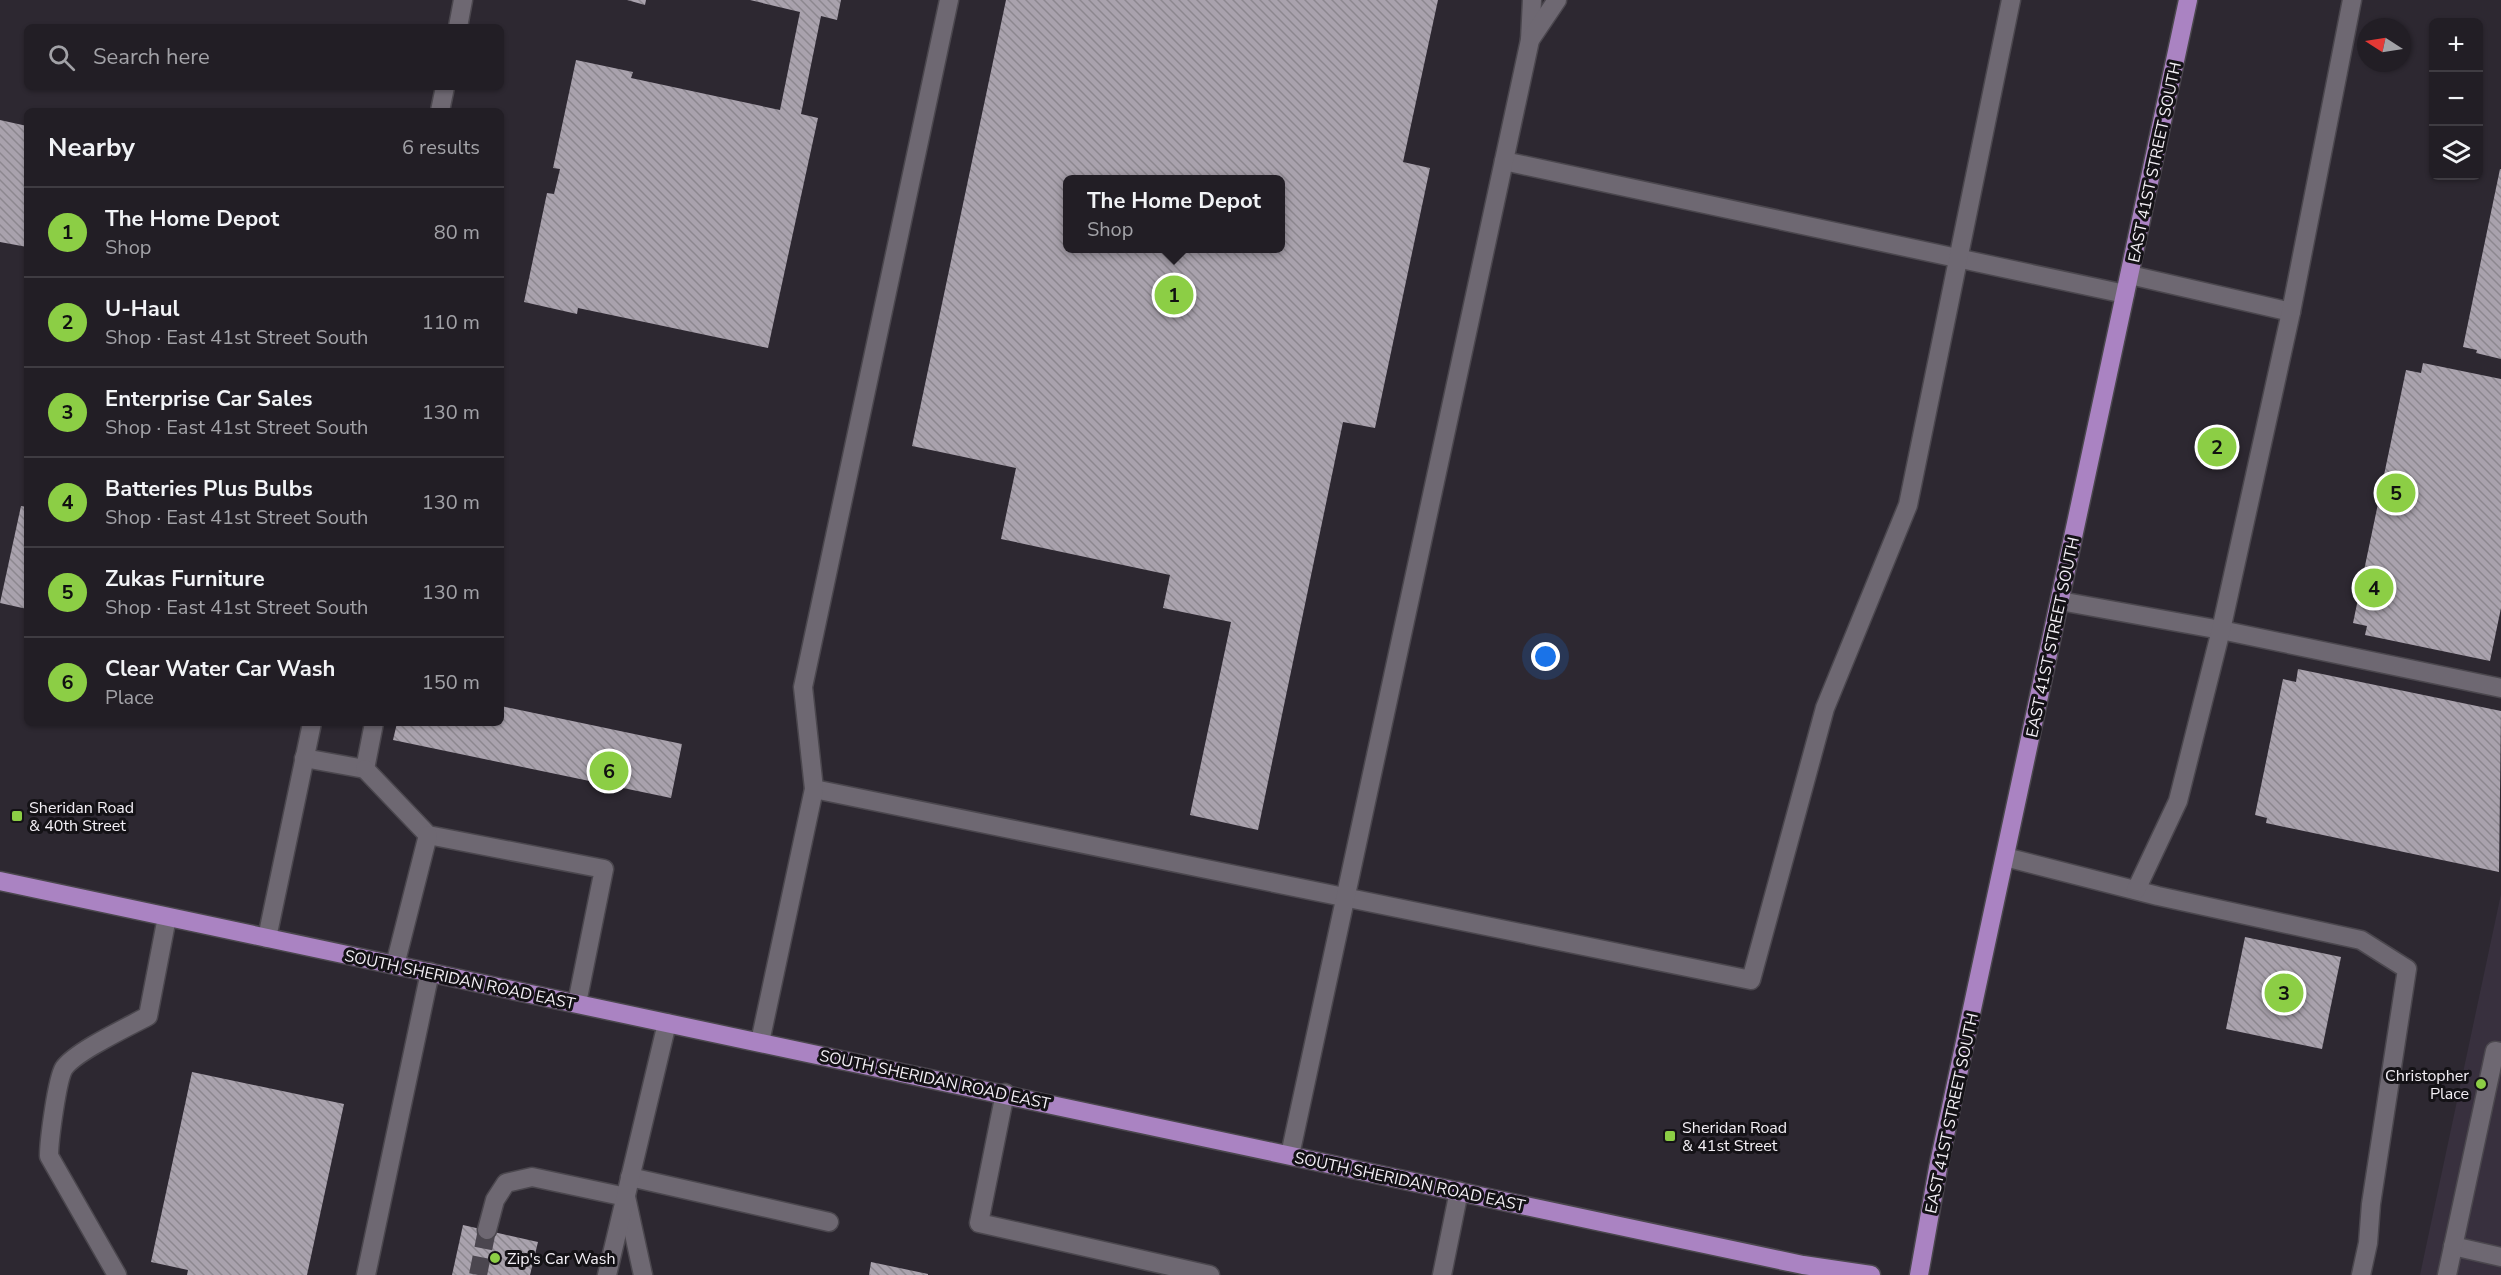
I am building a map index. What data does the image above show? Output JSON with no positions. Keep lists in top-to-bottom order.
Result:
{
  "streets": {
    "main road": ["EAST 41ST STREET SOUTH", "SOUTH SHERIDAN ROAD EAST"]
  },
  "places": {
    "transit": ["Sheridan Road & 40th Street", "Sheridan Road & 41st Street"],
    "other": ["Christopher Place", "Zip's Car Wash"]
  },
  "north": "left",
  "page": {
    "map_buttons": ["+", "−"],
    "search": "Search here",
    "heading": ["Nearby", "6 results"],
    "popup": ["The Home Depot", "Shop"],
    "list": [
      {
        "mark": "1",
        "name": "The Home Depot",
        "note": "Shop",
        "value": "80 m"
      },
      {
        "mark": "2",
        "name": "U-Haul",
        "note": "Shop · East 41st Street South",
        "value": "110 m"
      },
      {
        "mark": "3",
        "name": "Enterprise Car Sales",
        "note": "Shop · East 41st Street South",
        "value": "130 m"
      },
      {
        "mark": "4",
        "name": "Batteries Plus Bulbs",
        "note": "Shop · East 41st Street South",
        "value": "130 m"
      },
      {
        "mark": "5",
        "name": "Zukas Furniture",
        "note": "Shop · East 41st Street South",
        "value": "130 m"
      },
      {
        "mark": "6",
        "name": "Clear Water Car Wash",
        "note": "Place",
        "value": "150 m"
      }
    ],
    "pins": [
      "1",
      "2",
      "5",
      "4",
      "6",
      "3"
    ]
  }
}
